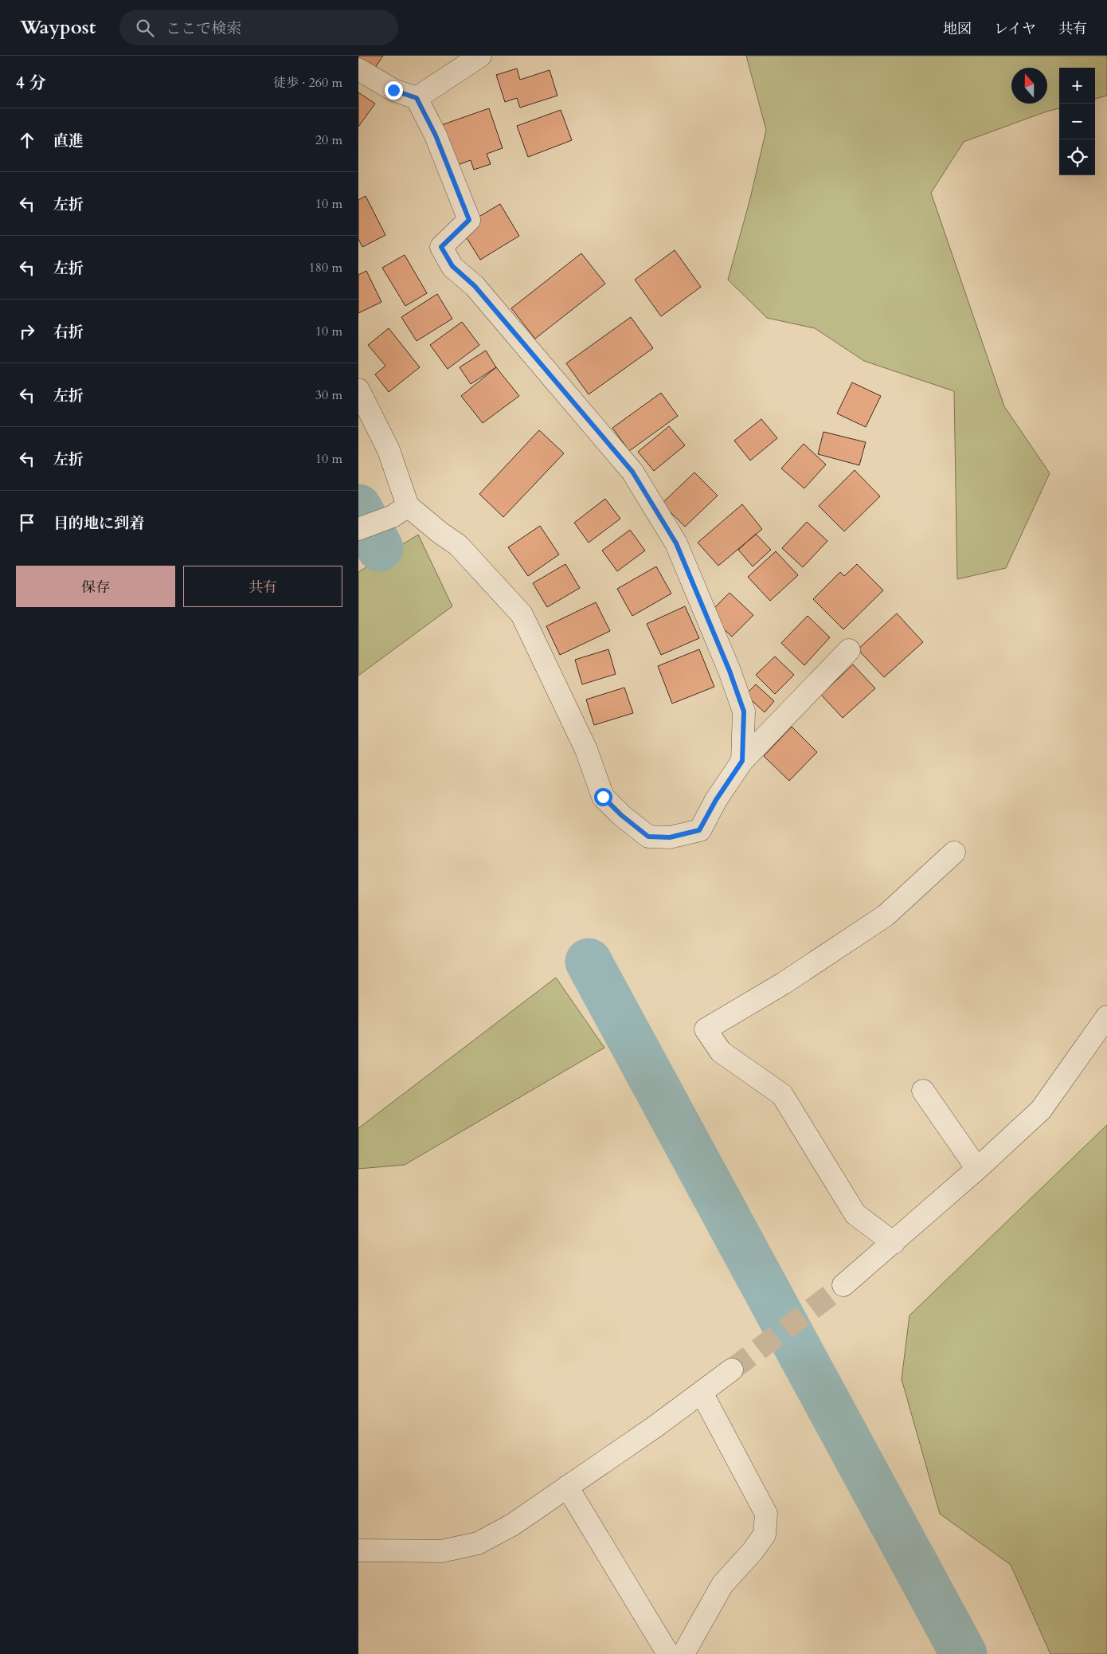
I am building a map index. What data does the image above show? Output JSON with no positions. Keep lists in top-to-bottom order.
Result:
{
  "north": "top",
  "page": {
    "header": "Waypost",
    "search": "ここで検索",
    "nav": ["地図", "レイヤ", "共有"],
    "heading": ["4 分", "徒歩 · 260 m"],
    "map_buttons": ["+", "−"],
    "list": [
      ["直進", "20 m"],
      ["左折", "10 m"],
      ["左折", "180 m"],
      ["右折", "10 m"],
      ["左折", "30 m"],
      ["左折", "10 m"],
      "目的地に到着"
    ],
    "buttons": ["保存", "共有"]
  }
}
